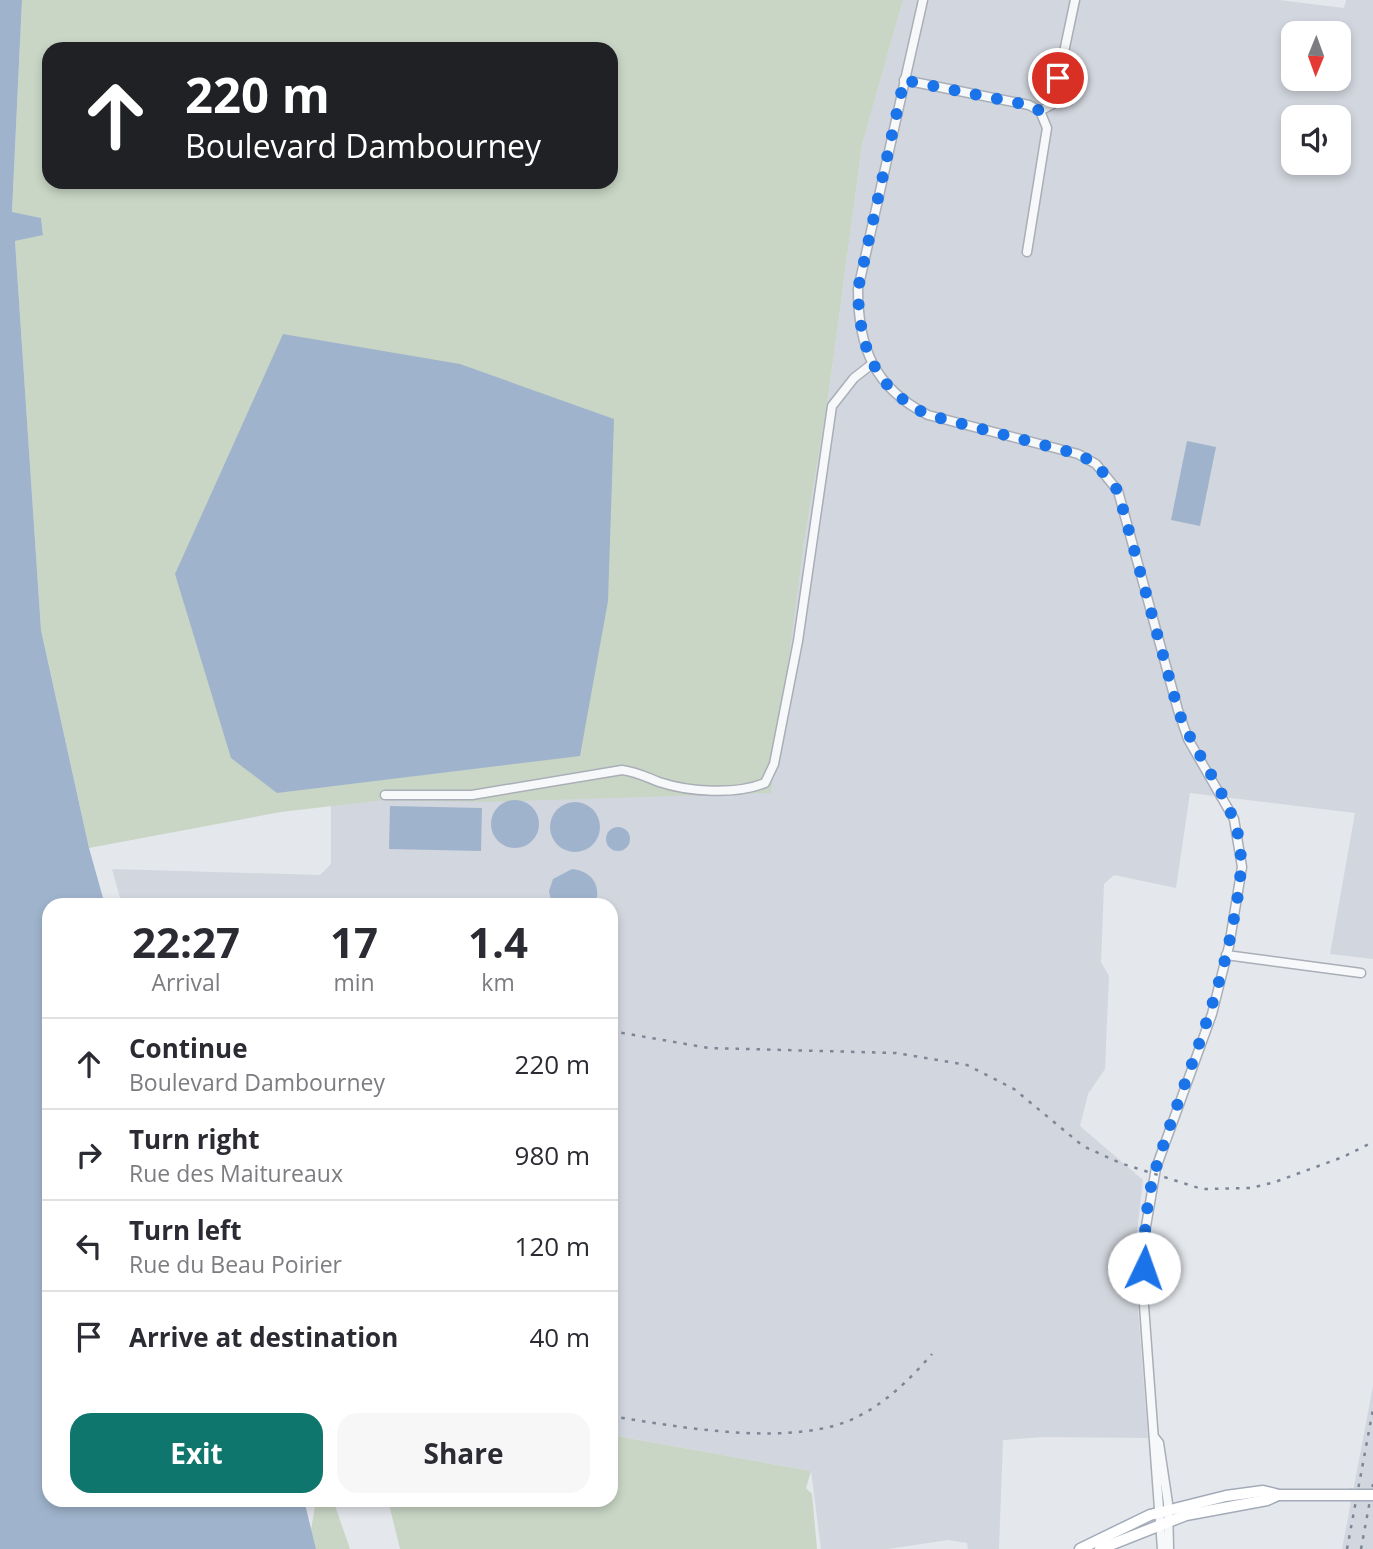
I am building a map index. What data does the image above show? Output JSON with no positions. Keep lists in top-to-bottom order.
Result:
{
  "north": "bottom",
  "page": {
    "turn": ["220 m", "Boulevard Dambourney"],
    "eta": [
      "22:27",
      "Arrival",
      "17",
      "min",
      "1.4",
      "km"
    ],
    "list": [
      {
        "name": "Continue",
        "note": "Boulevard Dambourney",
        "value": "220 m"
      },
      {
        "name": "Turn right",
        "note": "Rue des Maitureaux",
        "value": "980 m"
      },
      {
        "name": "Turn left",
        "note": "Rue du Beau Poirier",
        "value": "120 m"
      },
      {
        "name": "Arrive at destination",
        "value": "40 m"
      }
    ],
    "buttons": ["Exit", "Share"]
  }
}
